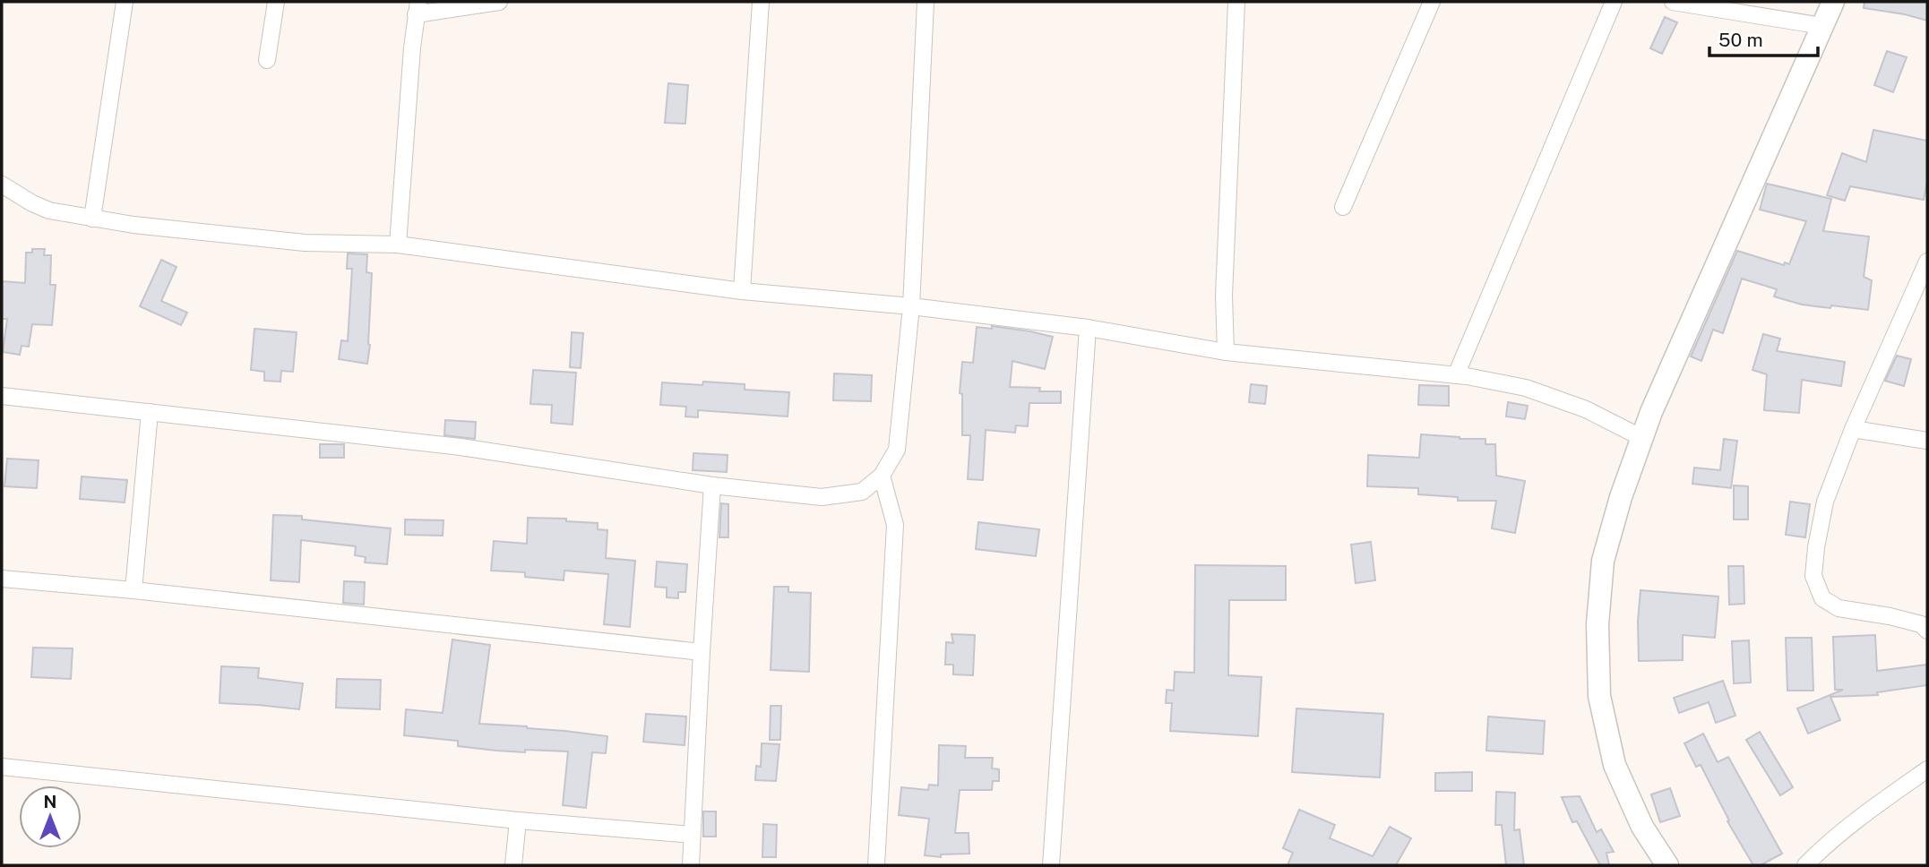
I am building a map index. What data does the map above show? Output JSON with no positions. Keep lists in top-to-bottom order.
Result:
{
  "scale_bar": "50 m",
  "north": "top"
}
